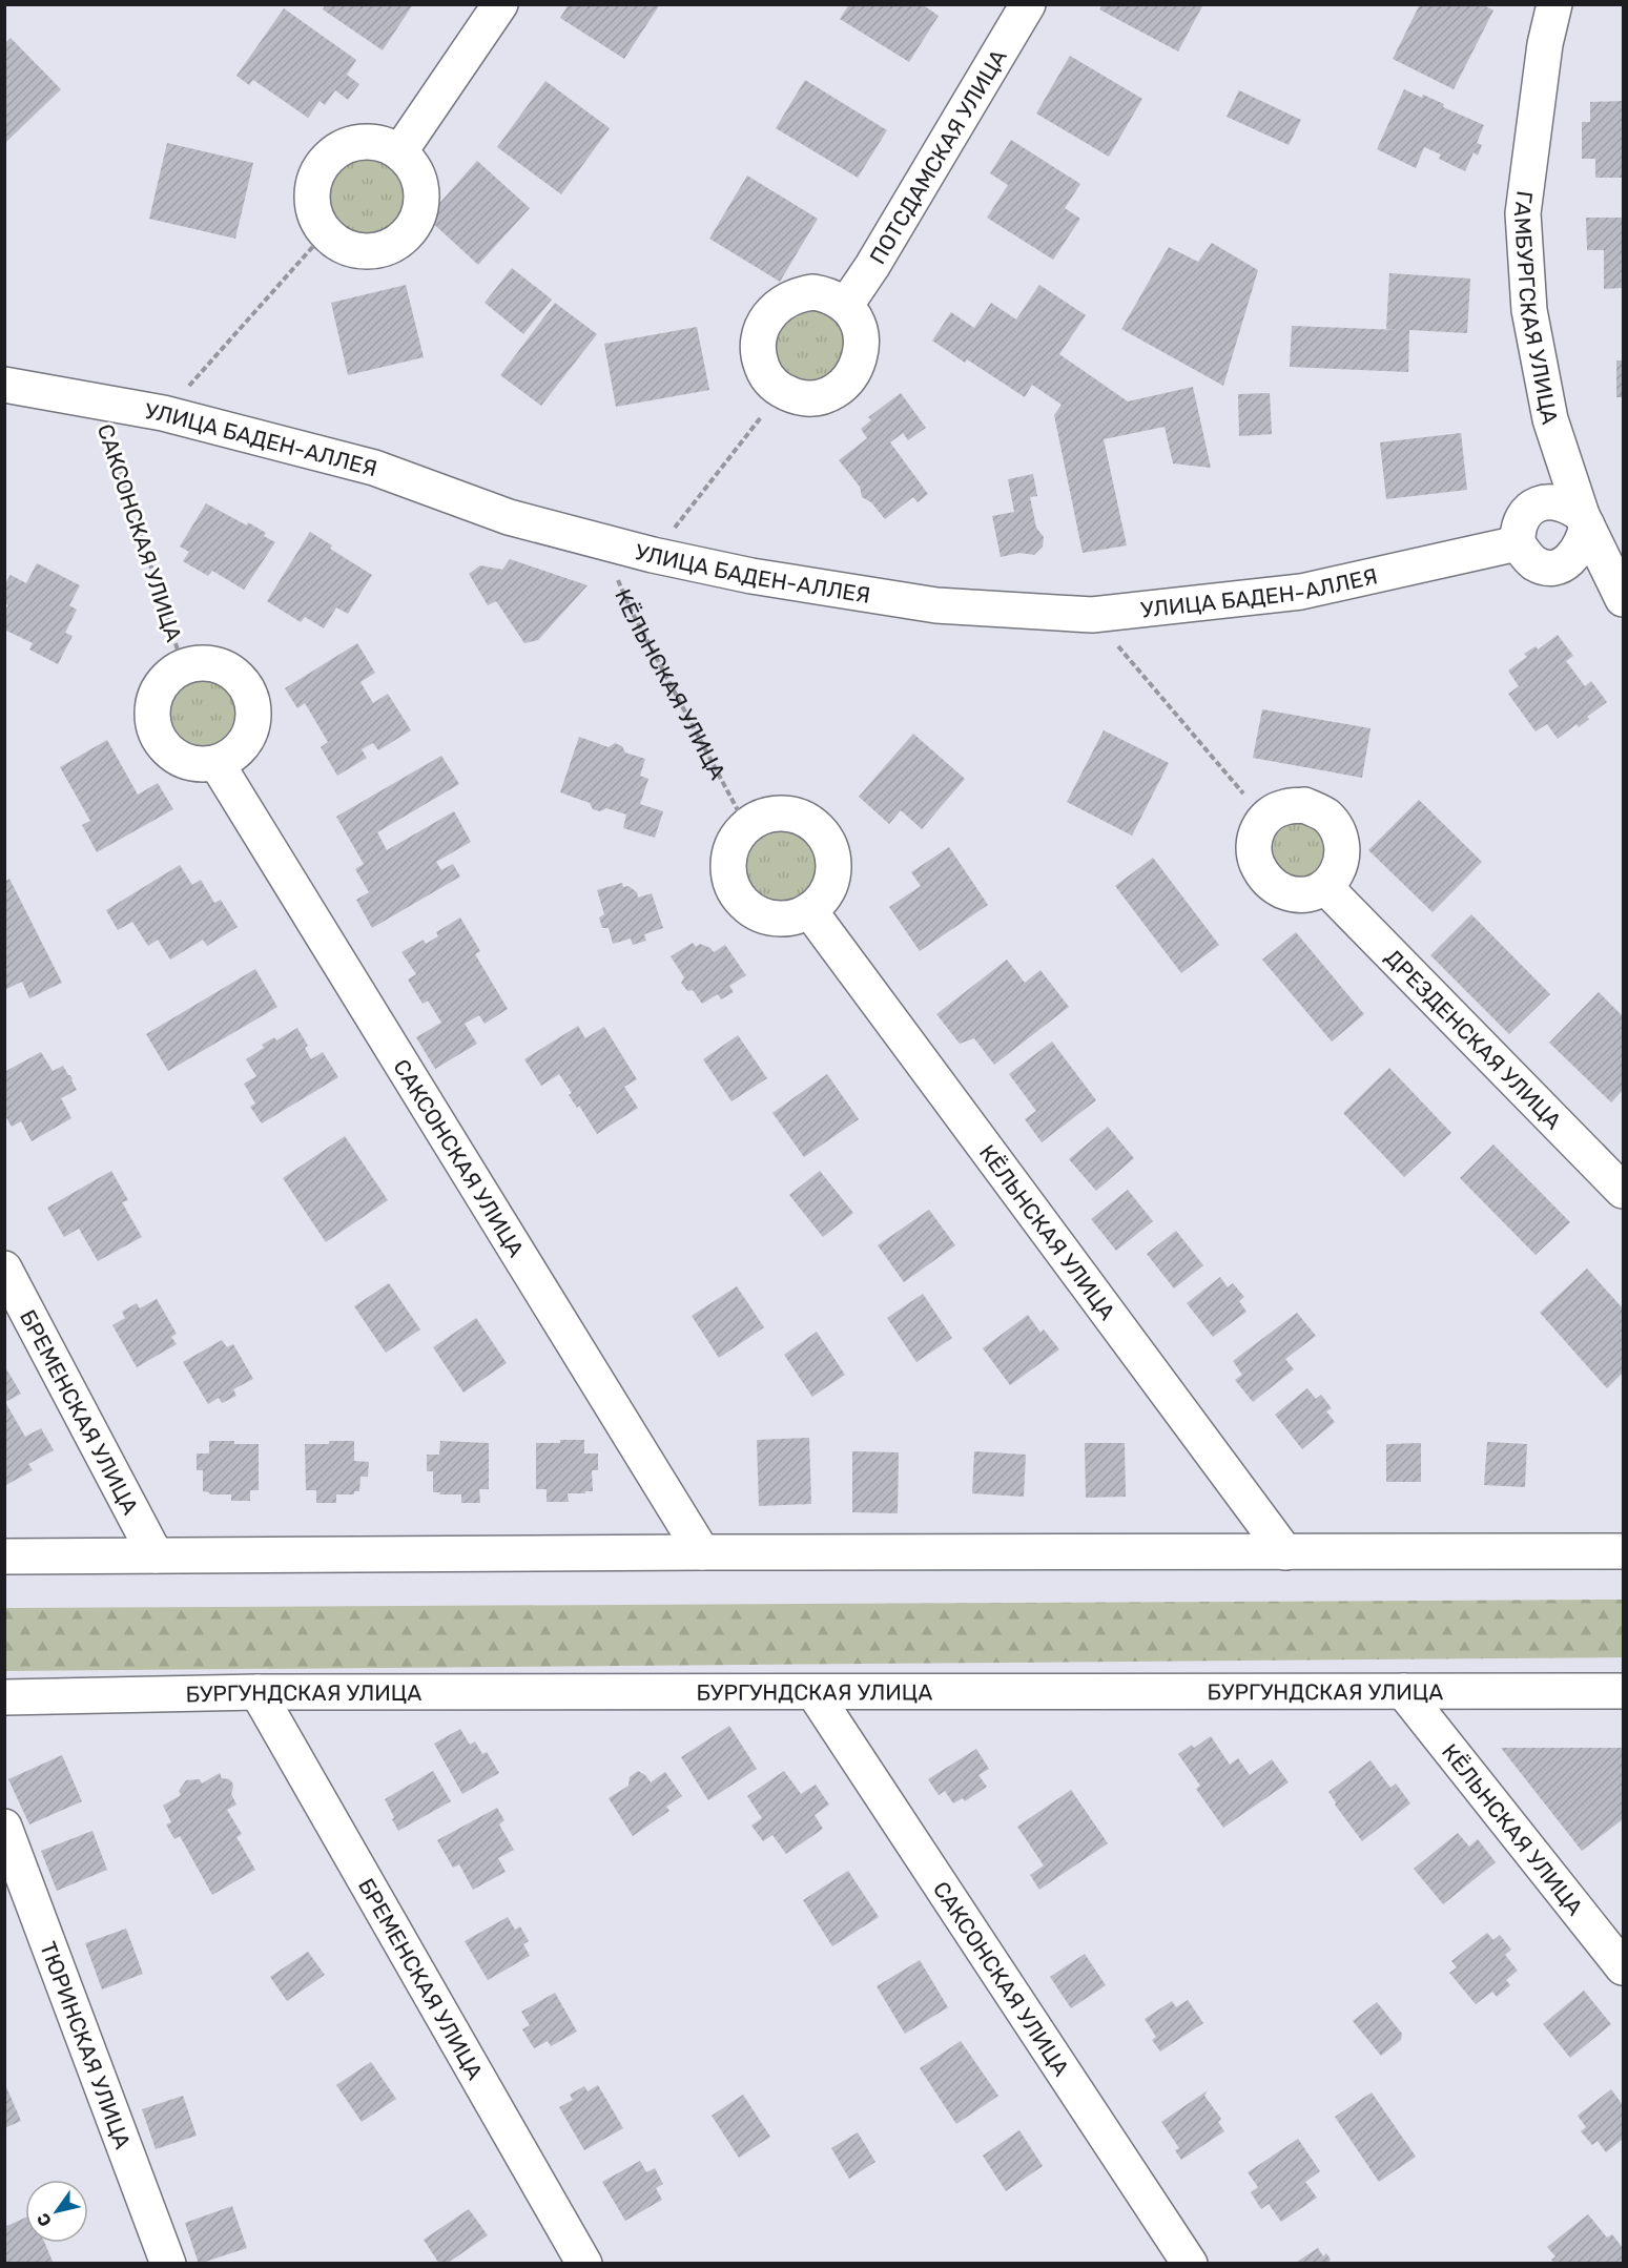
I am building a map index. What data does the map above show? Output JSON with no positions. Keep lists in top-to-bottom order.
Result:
{
  "streets": {
    "street": [
      "ПОТСДАМСКАЯ УЛИЦА",
      "ГАМБУРГСКАЯ УЛИЦА",
      "УЛИЦА БАДЕН-АЛЛЕЯ",
      "САКСОНСКАЯ УЛИЦА",
      "КЁЛЬНСКАЯ УЛИЦА",
      "ДРЕЗДЕНСКАЯ УЛИЦА",
      "БРЕМЕНСКАЯ УЛИЦА",
      "БУРГУНДСКАЯ УЛИЦА",
      "ТЮРИНСКАЯ УЛИЦА"
    ]
  },
  "crossings": [
    ["ГАМБУРГСКАЯ УЛИЦА", "УЛИЦА БАДЕН-АЛЛЕЯ"],
    ["УЛИЦА БАДЕН-АЛЛЕЯ", "САКСОНСКАЯ УЛИЦА"],
    ["УЛИЦА БАДЕН-АЛЛЕЯ", "КЁЛЬНСКАЯ УЛИЦА"],
    ["САКСОНСКАЯ УЛИЦА", "БУРГУНДСКАЯ УЛИЦА"],
    ["КЁЛЬНСКАЯ УЛИЦА", "БУРГУНДСКАЯ УЛИЦА"],
    ["БРЕМЕНСКАЯ УЛИЦА", "БУРГУНДСКАЯ УЛИЦА"]
  ],
  "north": "bottom left"
}
